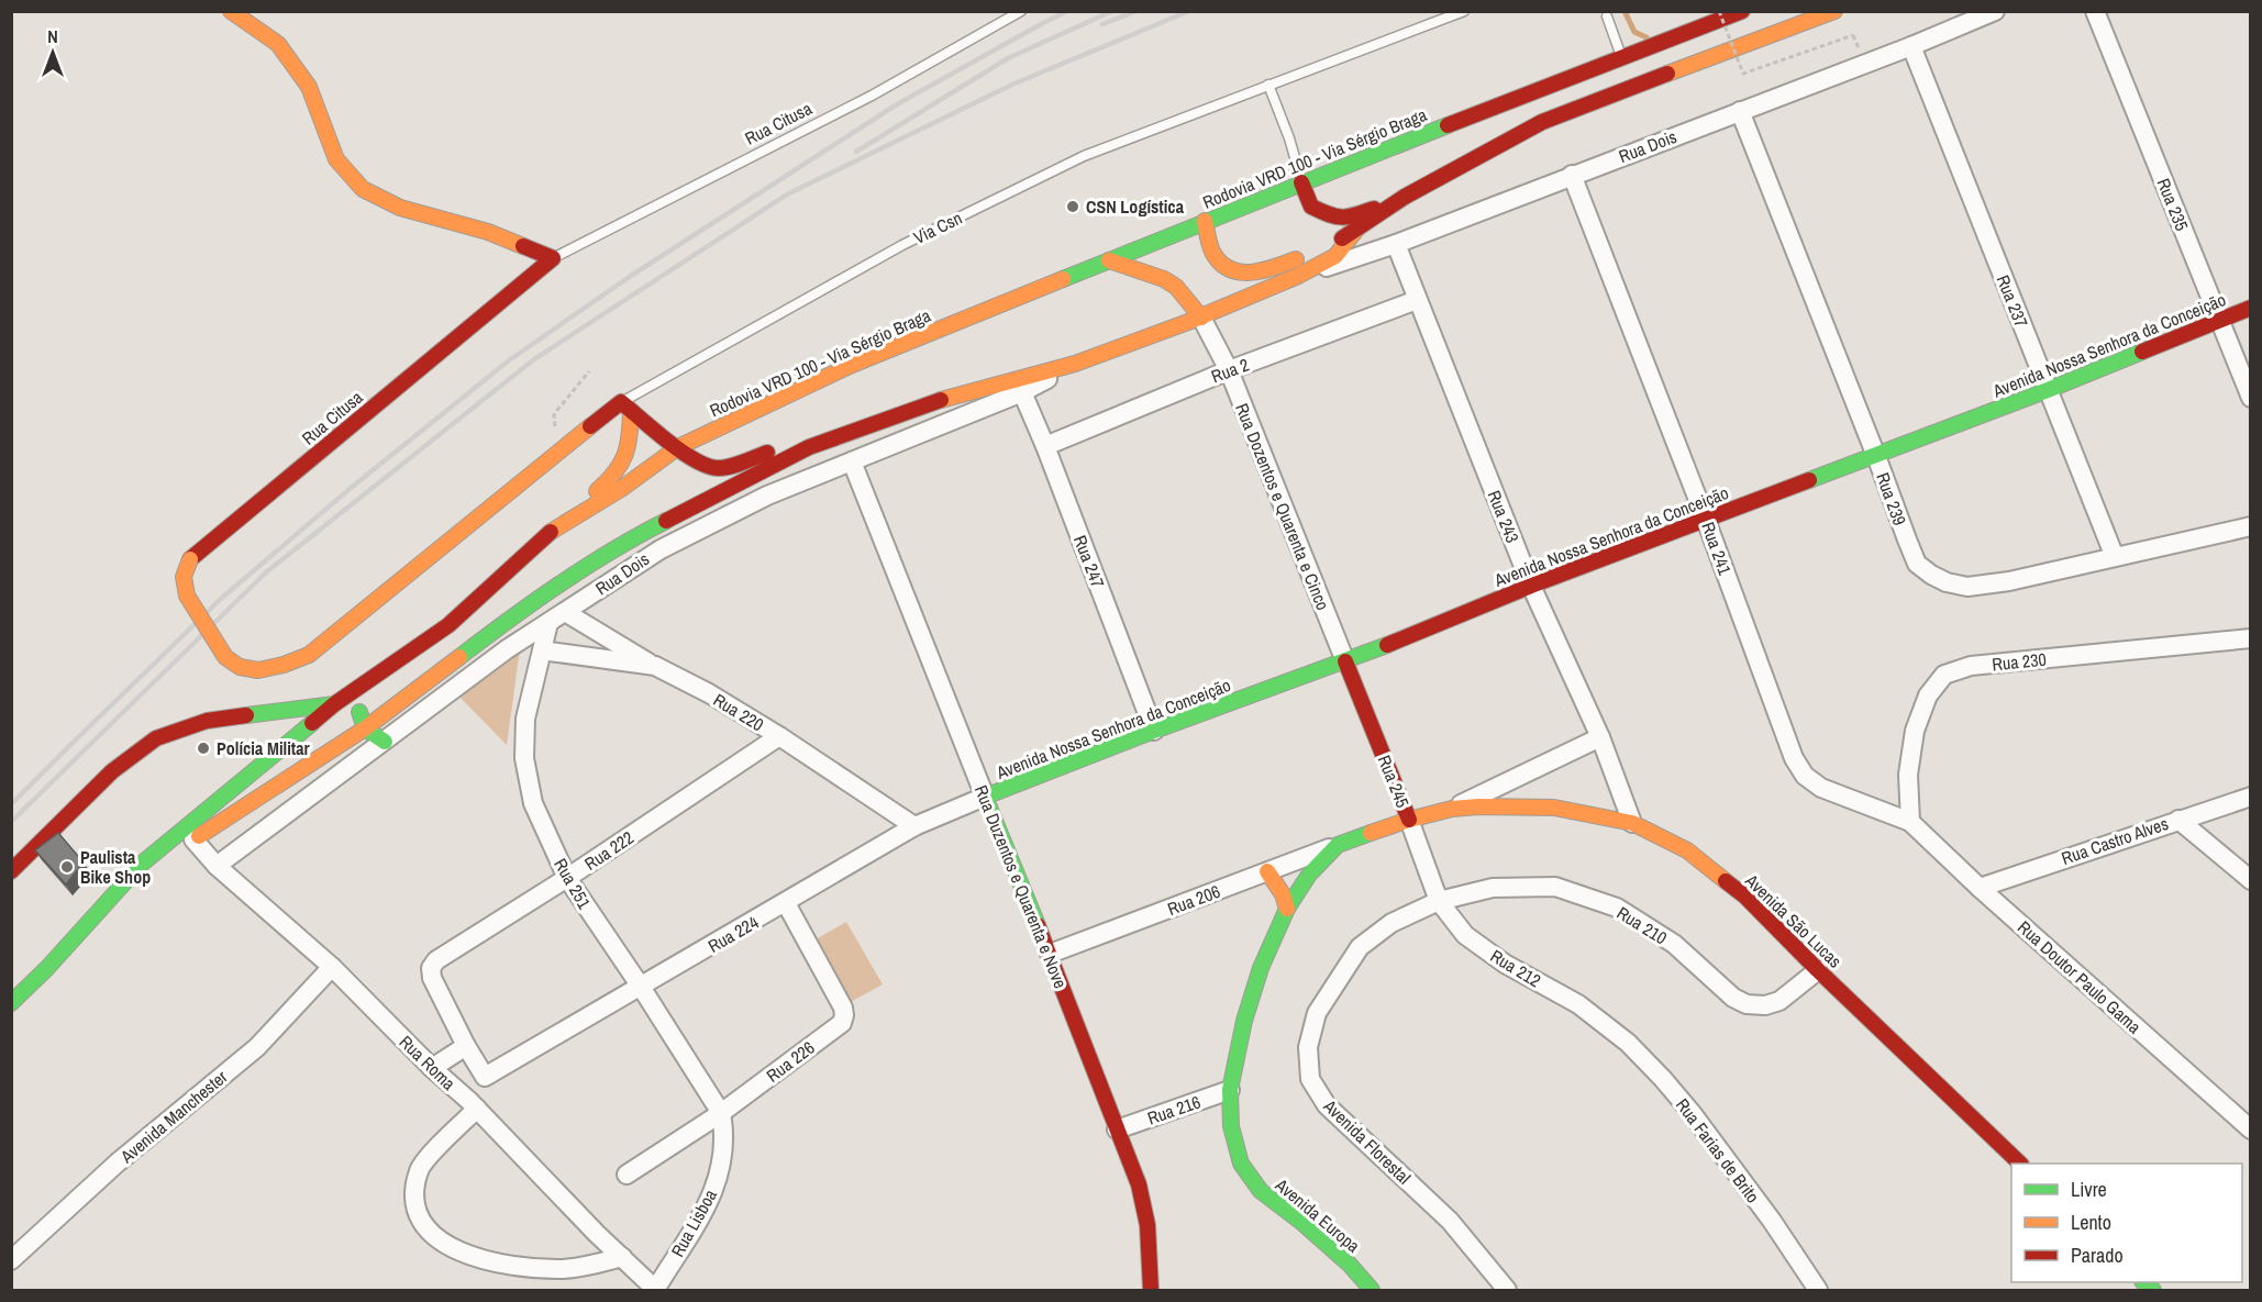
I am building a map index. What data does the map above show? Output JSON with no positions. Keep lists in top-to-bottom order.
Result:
{
  "streets": {
    "main road": [
      "Rua Citusa",
      "Rodovia VRD 100 - Via Sérgio Braga",
      "Avenida Nossa Senhora da Conceição",
      "Rua 245",
      "Rua Duzentos e Quarenta e Nove",
      "Avenida São Lucas",
      "Avenida Europa"
    ],
    "street": [
      "Rua Dois",
      "Rua 235",
      "Rua 237",
      "Rua 2",
      "Rua 239",
      "Rua Dozentos e Quarenta e Cinco",
      "Rua 243",
      "Rua 241",
      "Rua 247",
      "Rua 230",
      "Rua 220",
      "Rua Castro Alves",
      "Rua 222",
      "Rua 251",
      "Rua 206",
      "Rua 210",
      "Rua 224",
      "Rua 212",
      "Rua Doutor Paulo Gama",
      "Rua 226",
      "Rua Roma",
      "Rua 216",
      "Avenida Manchester",
      "Avenida Florestal",
      "Rua Farias de Brito",
      "Rua Lisboa"
    ],
    "lane": ["Via Csn"]
  },
  "crossings": [
    ["Rua Citusa", "Via Csn"],
    ["Rua Dois", "Rodovia VRD 100 - Via Sérgio Braga"],
    ["Rua Dois", "Rua 237"],
    ["Rua Dois", "Rua 239"],
    ["Rua Dois", "Rua 243"],
    ["Rua Dois", "Rua 241"],
    ["Rua Dois", "Rua 247"],
    ["Rua Dois", "Rua 251"],
    ["Rua Dois", "Rua Duzentos e Quarenta e Nove"],
    ["Rua Dois", "Rua Roma"],
    ["Rodovia VRD 100 - Via Sérgio Braga", "Rua Dozentos e Quarenta e Cinco"],
    ["Rodovia VRD 100 - Via Sérgio Braga", "Rua Roma"],
    ["Rua 235", "Avenida Nossa Senhora da Conceição"],
    ["Rua 237", "Avenida Nossa Senhora da Conceição"],
    ["Rua 237", "Rua 239"],
    ["Avenida Nossa Senhora da Conceição", "Rua 239"],
    ["Avenida Nossa Senhora da Conceição", "Rua Dozentos e Quarenta e Cinco"],
    ["Avenida Nossa Senhora da Conceição", "Rua 243"],
    ["Avenida Nossa Senhora da Conceição", "Rua 241"],
    ["Avenida Nossa Senhora da Conceição", "Rua 247"],
    ["Avenida Nossa Senhora da Conceição", "Rua 245"],
    ["Avenida Nossa Senhora da Conceição", "Rua Duzentos e Quarenta e Nove"],
    ["Avenida Nossa Senhora da Conceição", "Rua 224"],
    ["Rua 2", "Rua Dozentos e Quarenta e Cinco"],
    ["Rua 2", "Rua 243"],
    ["Rua 2", "Rua 247"],
    ["Rua Dozentos e Quarenta e Cinco", "Rua 245"],
    ["Rua 243", "Avenida São Lucas"],
    ["Rua 241", "Rua 230"],
    ["Rua 241", "Rua Doutor Paulo Gama"],
    ["Rua 230", "Rua Doutor Paulo Gama"],
    ["Rua 220", "Rua 222"],
    ["Rua 220", "Rua 251"],
    ["Rua 220", "Rua 224"],
    ["Rua 245", "Avenida São Lucas"],
    ["Rua 245", "Rua 210"],
    ["Rua 245", "Rua 212"],
    ["Rua 245", "Avenida Florestal"],
    ["Rua Castro Alves", "Rua Doutor Paulo Gama"],
    ["Rua 222", "Rua 251"],
    ["Rua 222", "Rua 224"],
    ["Rua 251", "Rua 224"],
    ["Rua 251", "Rua 226"],
    ["Rua 251", "Rua Lisboa"],
    ["Rua Duzentos e Quarenta e Nove", "Rua 206"],
    ["Rua Duzentos e Quarenta e Nove", "Rua 224"],
    ["Rua Duzentos e Quarenta e Nove", "Rua 216"],
    ["Rua 206", "Avenida São Lucas"],
    ["Rua 206", "Avenida Europa"],
    ["Avenida São Lucas", "Rua 210"],
    ["Avenida São Lucas", "Avenida Europa"],
    ["Rua 210", "Rua 212"],
    ["Rua 210", "Avenida Florestal"],
    ["Rua 224", "Rua 226"],
    ["Rua 212", "Avenida Florestal"],
    ["Rua 212", "Rua Farias de Brito"],
    ["Rua 226", "Rua Lisboa"],
    ["Rua Roma", "Avenida Manchester"],
    ["Rua Roma", "Rua Lisboa"],
    ["Rua 216", "Avenida Europa"]
  ],
  "places": ["CSN Logística", "Polícia Militar", "Paulista Bike Shop"],
  "legend": ["Livre", "Lento", "Parado"],
  "north": "top"
}
